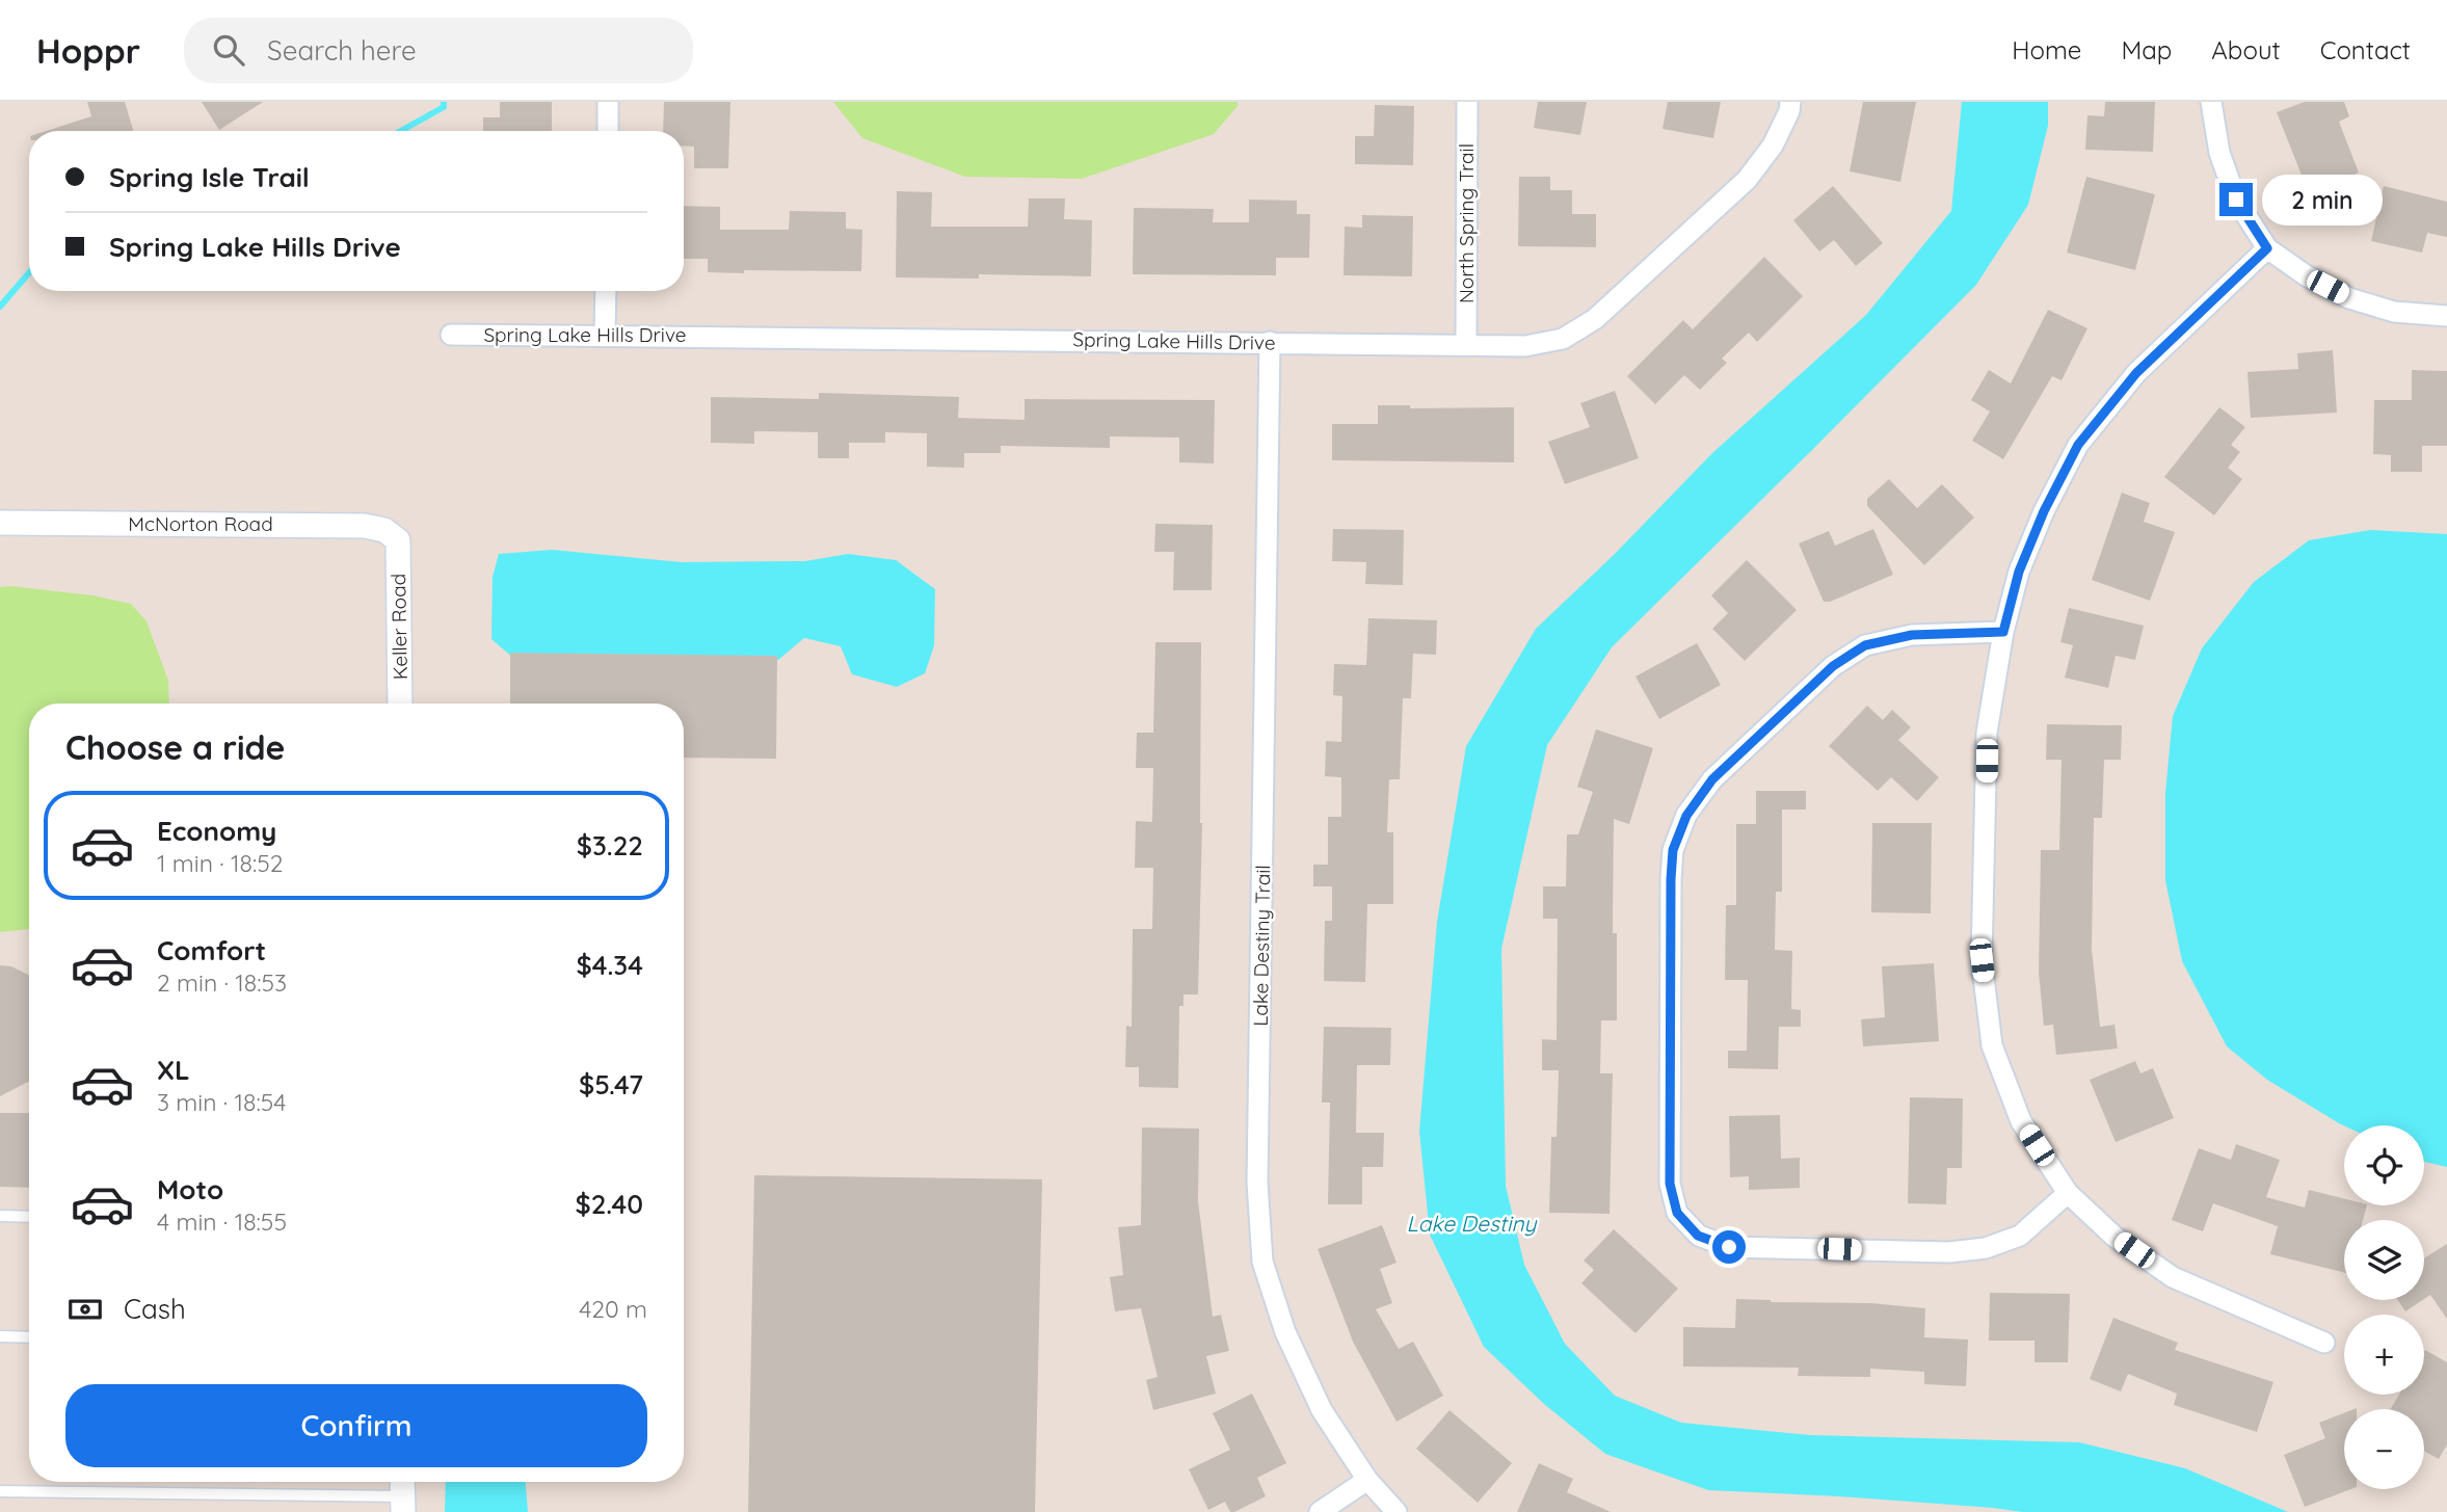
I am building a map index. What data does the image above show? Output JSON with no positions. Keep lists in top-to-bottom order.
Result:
{
  "streets": {
    "street": [
      "North Spring Trail",
      "Spring Lake Hills Drive",
      "McNorton Road",
      "Keller Road",
      "Lake Destiny Trail"
    ]
  },
  "crossings": [
    ["North Spring Trail", "Spring Lake Hills Drive"],
    ["Spring Lake Hills Drive", "Lake Destiny Trail"],
    ["McNorton Road", "Keller Road"]
  ],
  "water": ["Lake Destiny"],
  "page": {
    "header": "Hoppr",
    "search": "Search here",
    "nav": [
      "Home",
      "Map",
      "About",
      "Contact"
    ],
    "banner": ["Spring Isle Trail", "Spring Lake Hills Drive"],
    "bubble": "2 min",
    "heading": "Choose a ride",
    "list": [
      {
        "name": "Economy",
        "note": "1 min · 18:52",
        "value": "$3.22"
      },
      {
        "name": "Comfort",
        "note": "2 min · 18:53",
        "value": "$4.34"
      },
      {
        "name": "XL",
        "note": "3 min · 18:54",
        "value": "$5.47"
      },
      {
        "name": "Moto",
        "note": "4 min · 18:55",
        "value": "$2.40"
      }
    ],
    "map_buttons": ["+", "−"],
    "pay": ["Cash", "420 m"],
    "buttons": "Confirm"
  }
}
